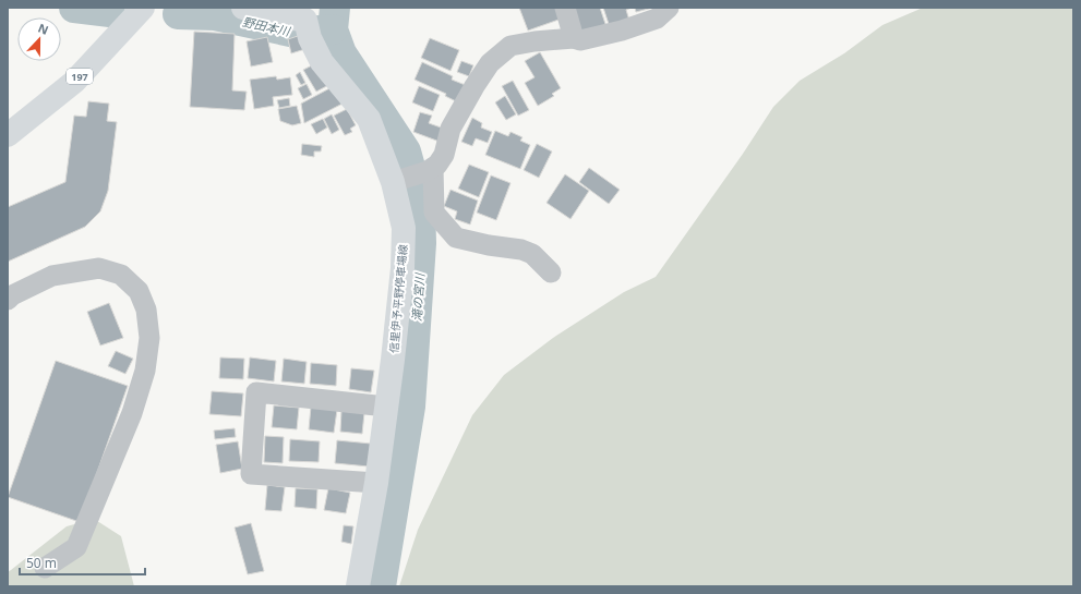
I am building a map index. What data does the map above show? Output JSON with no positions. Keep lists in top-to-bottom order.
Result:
{
  "streets": {
    "main road": ["197", "信里伊予平野停車場線"]
  },
  "water": ["野田本川", "滝の宮川"],
  "scale_bar": "50 m",
  "north": "top"
}
